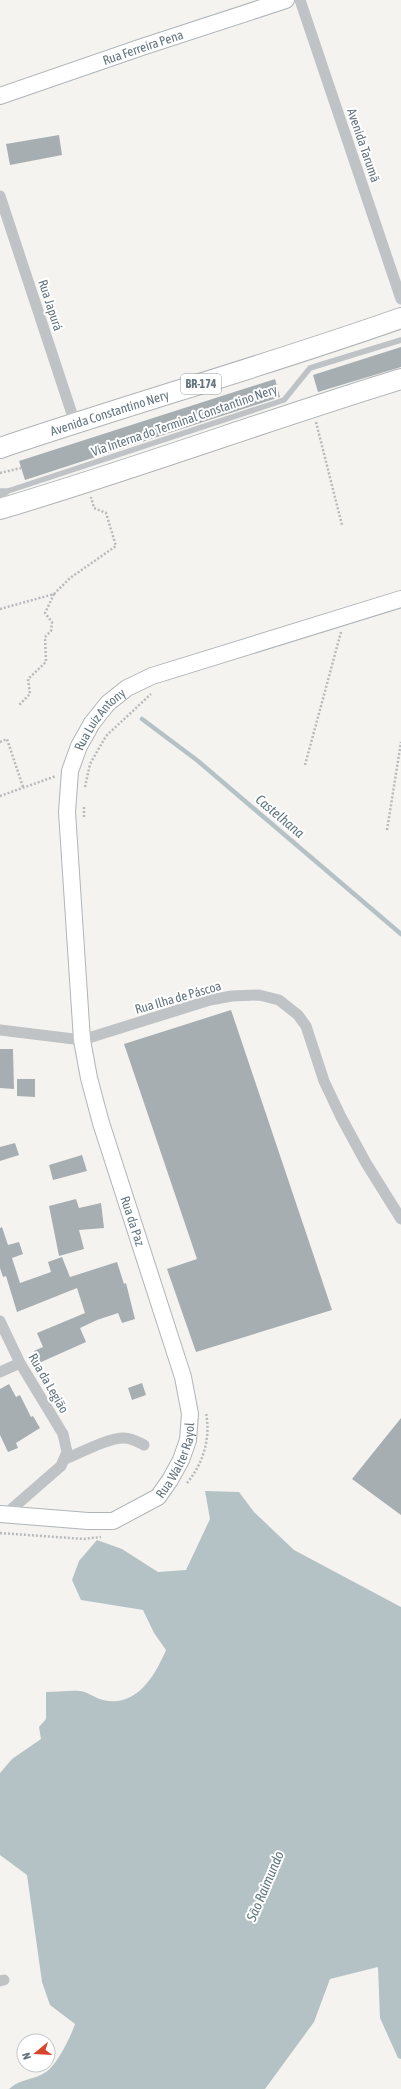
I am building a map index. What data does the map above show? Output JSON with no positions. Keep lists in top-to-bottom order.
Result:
{
  "streets": {
    "highway": ["BR-174", "Avenida Constantino Nery"],
    "street": [
      "Rua Ferreira Pena",
      "Avenida Tarumã",
      "Rua Japurá",
      "Rua Luiz Antony",
      "Rua Ilha de Páscoa",
      "Rua da Paz",
      "Rua da Legião",
      "Rua Walter Rayol"
    ],
    "lane": ["Via Interna do Terminal Constantino Nery"]
  },
  "crossings": [
    ["Rua Japurá", "Avenida Constantino Nery"],
    ["Rua Luiz Antony", "Rua Ilha de Páscoa"],
    ["Rua Luiz Antony", "Rua da Paz"],
    ["Rua Ilha de Páscoa", "Rua da Paz"],
    ["Rua da Paz", "Rua Walter Rayol"]
  ],
  "water": ["Castelhana", "São Raimundo"],
  "north": "left"
}
